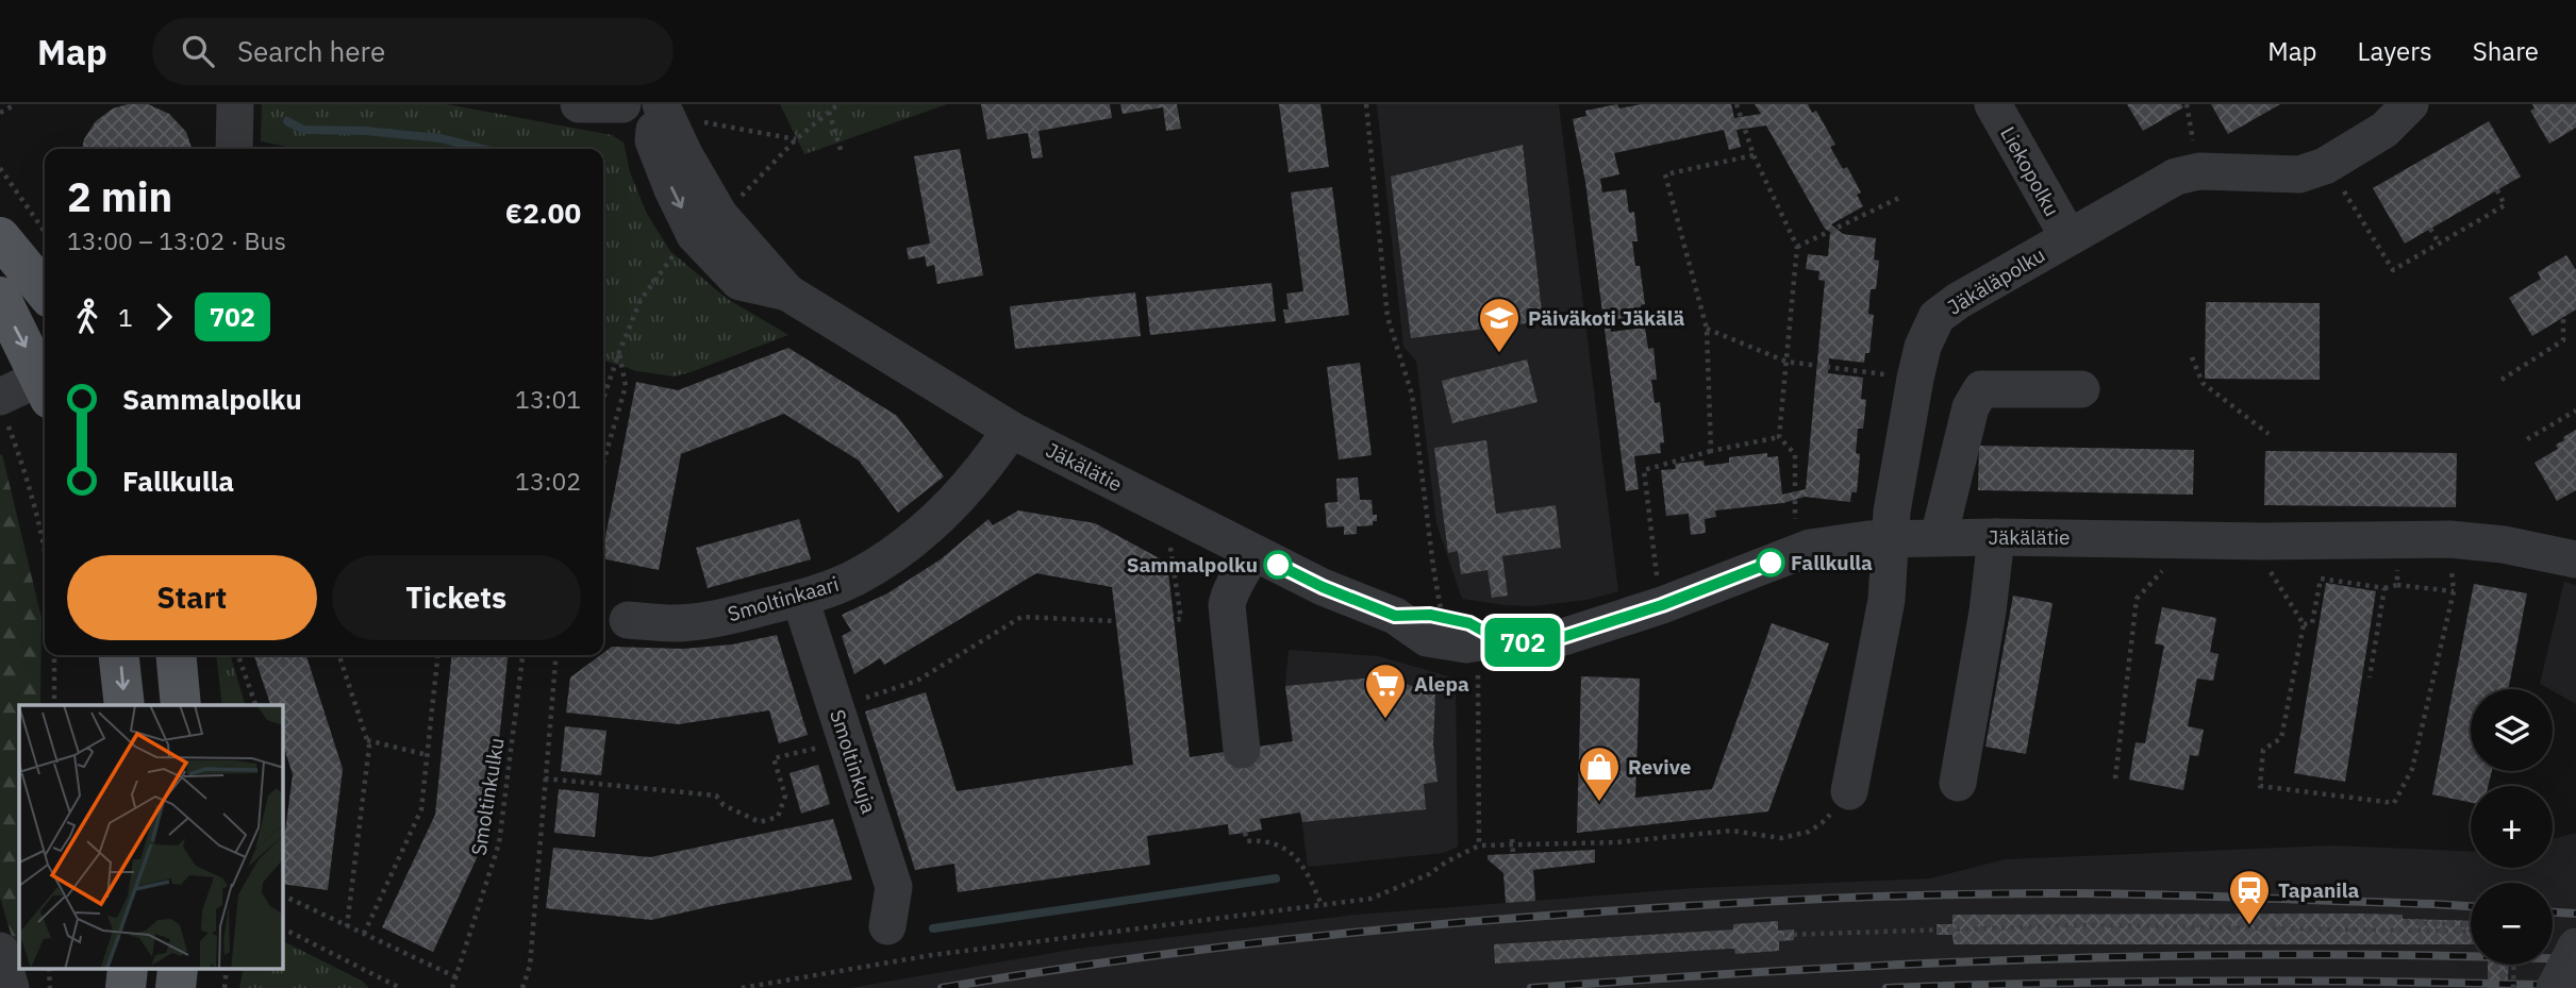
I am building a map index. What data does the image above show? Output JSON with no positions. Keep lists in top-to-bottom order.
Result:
{
  "streets": {
    "street": [
      "Liekopolku",
      "Jäkäläpolku",
      "Jäkälätie",
      "Smoltinkaari",
      "Smoltinkuja"
    ],
    "path": ["Smoltinkulku"]
  },
  "crossings": [
    ["Liekopolku", "Jäkäläpolku"],
    ["Jäkäläpolku", "Jäkälätie"],
    ["Jäkälätie", "Smoltinkaari"],
    ["Smoltinkaari", "Smoltinkuja"]
  ],
  "places": {
    "school or university": ["Päiväkoti Jäkälä"],
    "other": ["Fallkulla", "Sammalpolku"],
    "supermarket": ["Alepa"],
    "shop": ["Revive"],
    "station": ["Tapanila"]
  },
  "lines": ["bus line 702"],
  "page": {
    "header": "Map",
    "search": "Search here",
    "nav": ["Map", "Layers", "Share"],
    "on_map": "702",
    "heading": ["2 min", "13:00 – 13:02 · Bus", "€2.00"],
    "legs": ["1", "702"],
    "list": [
      {
        "name": "Sammalpolku",
        "value": "13:01"
      },
      {
        "name": "Fallkulla",
        "value": "13:02"
      }
    ],
    "buttons": ["Start", "Tickets"],
    "map_buttons": ["+", "−"]
  }
}
